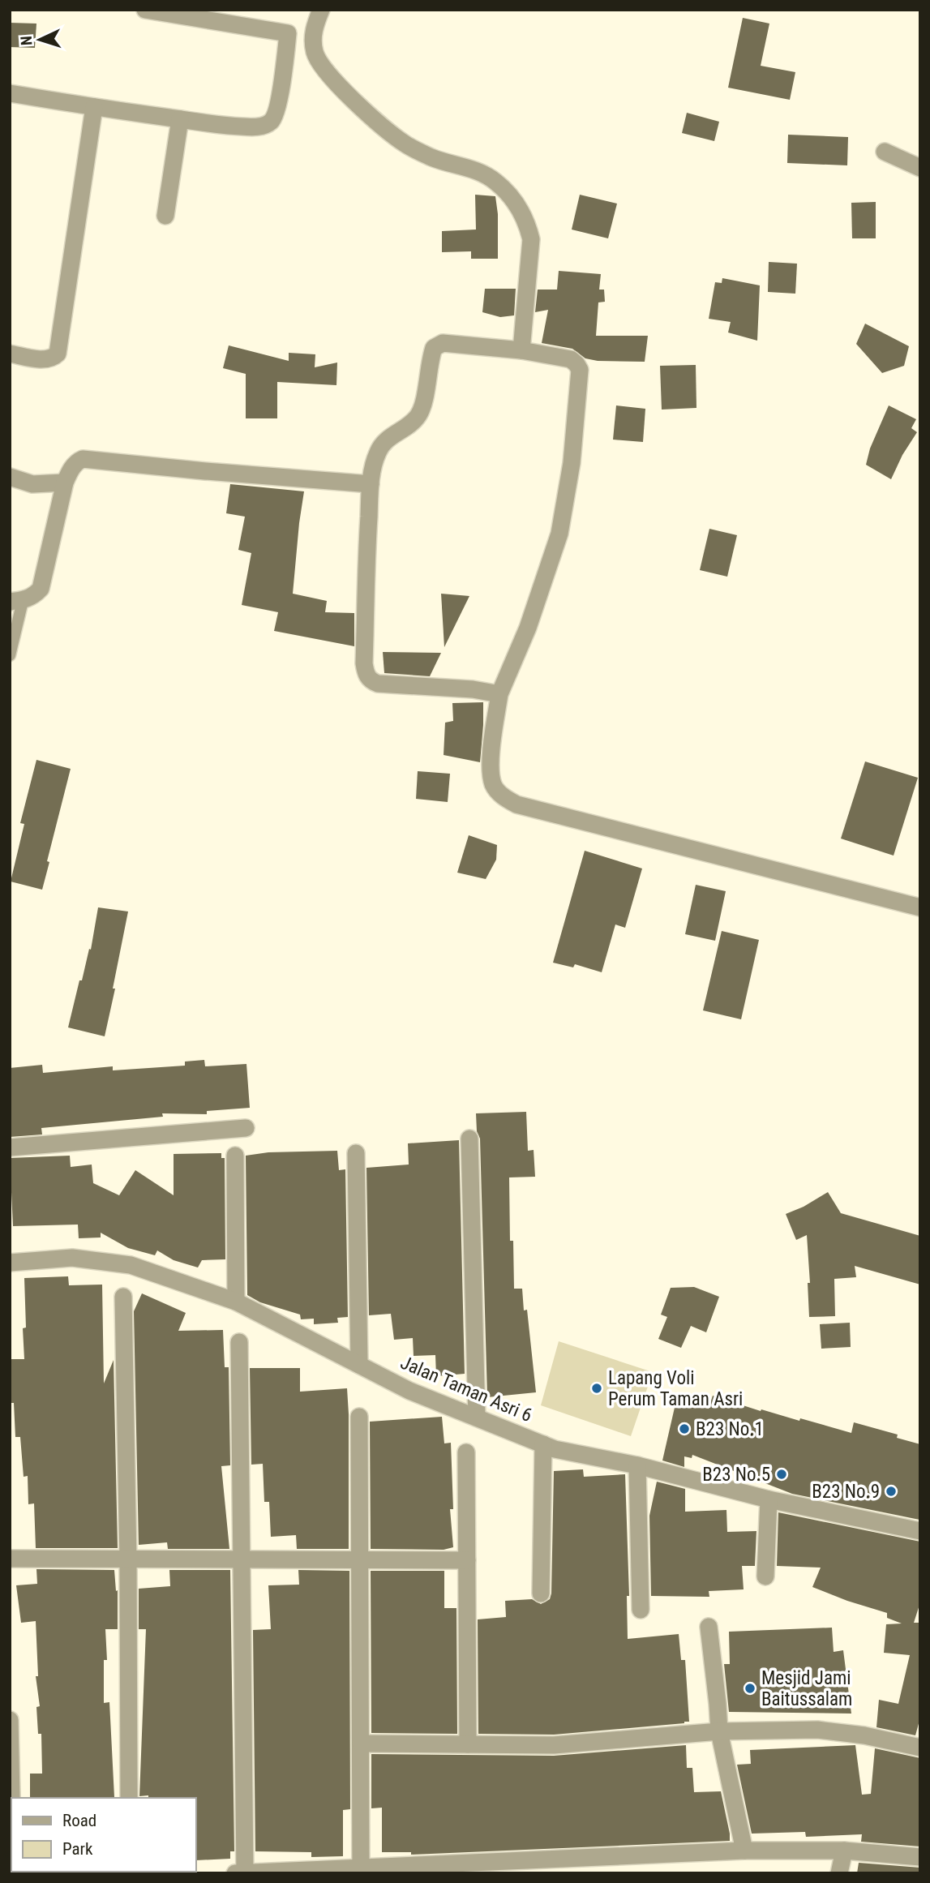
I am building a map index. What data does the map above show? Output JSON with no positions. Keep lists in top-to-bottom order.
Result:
{
  "streets": {
    "street": ["Jalan Taman Asri 6"]
  },
  "places": [
    "Lapang Voli Perum Taman Asri",
    "B23 No.1",
    "B23 No.5",
    "B23 No.9",
    "Mesjid Jami Baitussalam"
  ],
  "legend": ["Road", "Park"],
  "north": "left"
}
